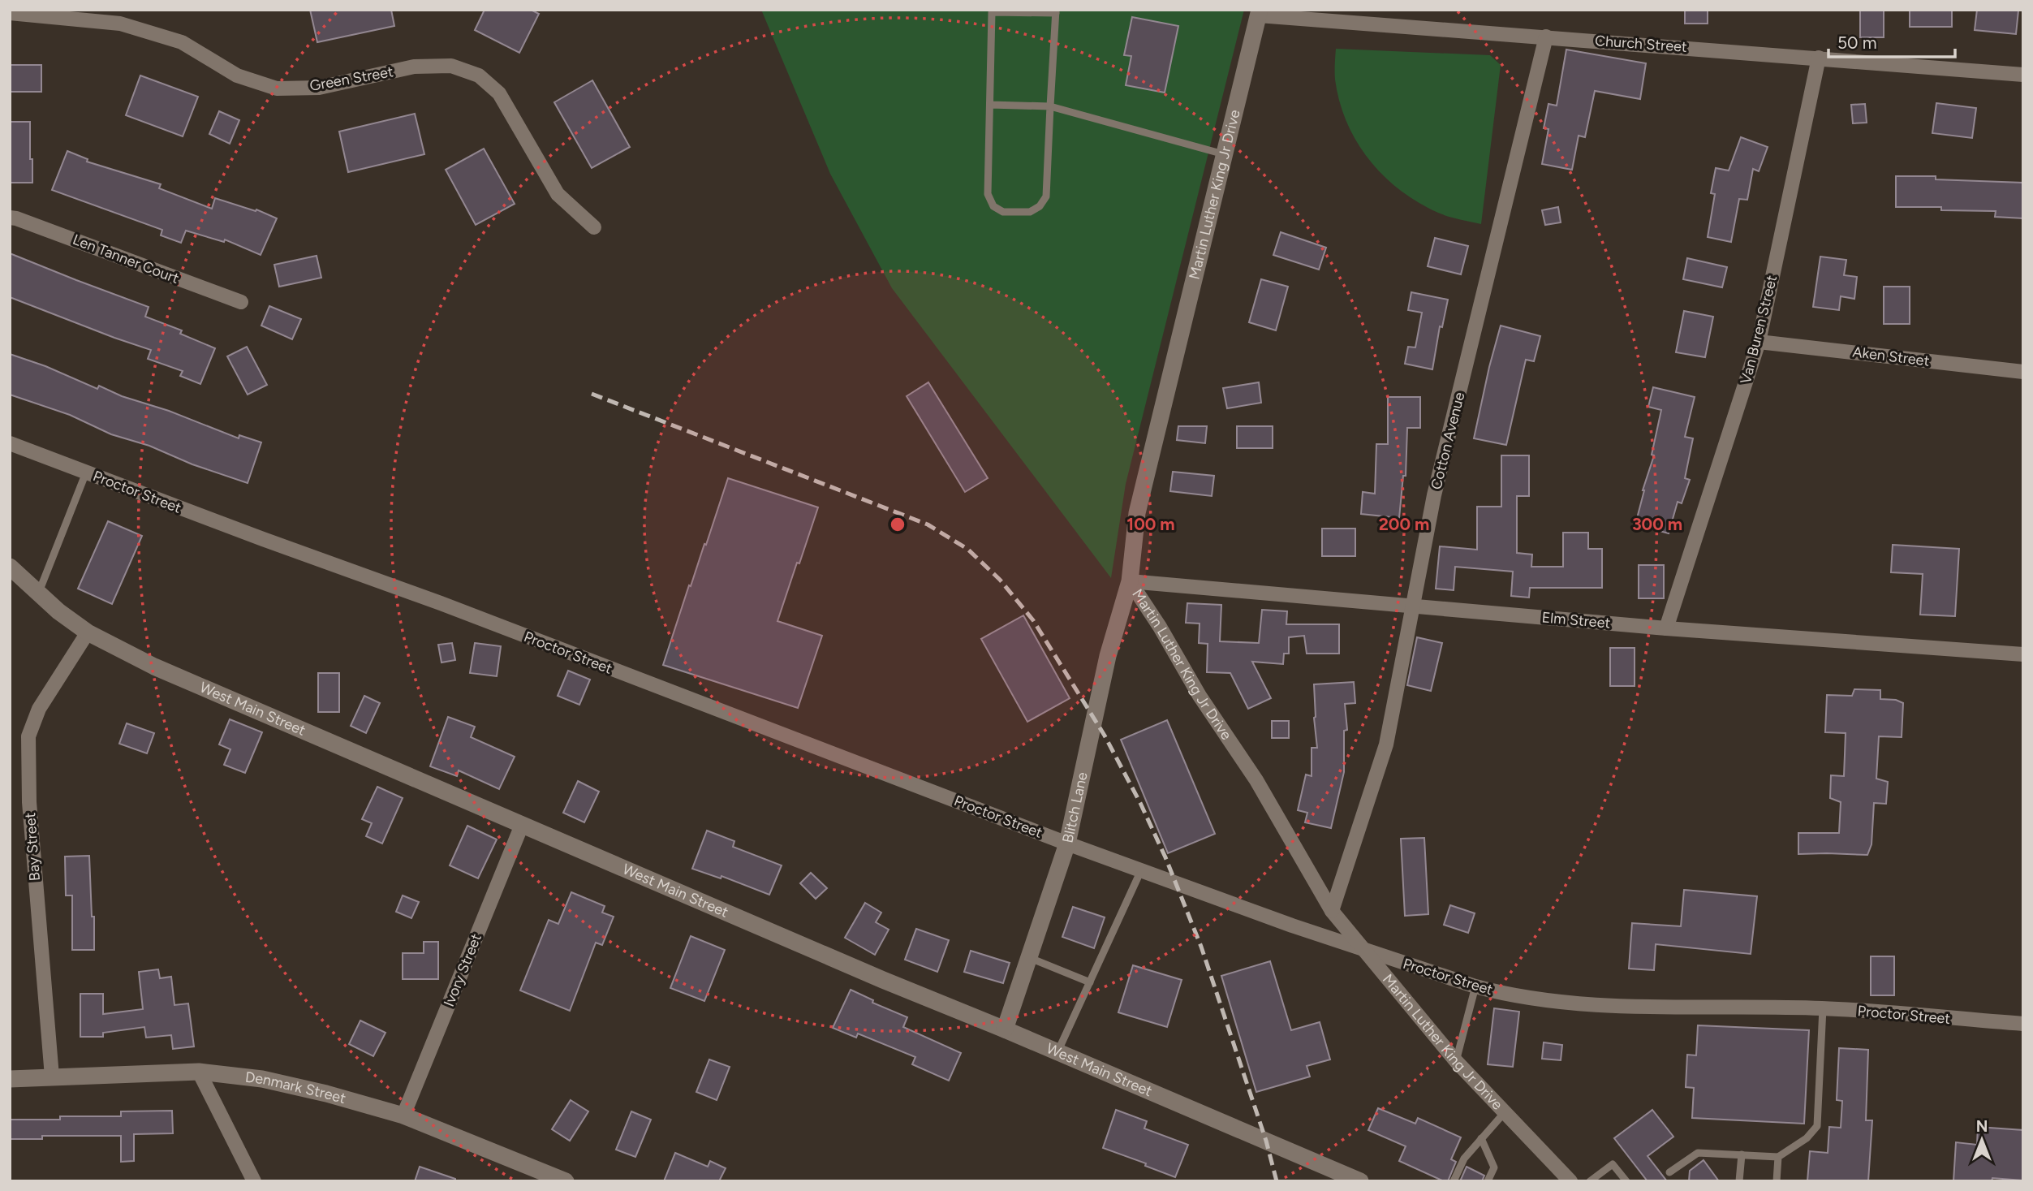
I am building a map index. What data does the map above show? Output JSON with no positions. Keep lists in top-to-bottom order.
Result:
{
  "streets": {
    "street": [
      "Church Street",
      "Green Street",
      "Martin Luther King Jr Drive",
      "Len Tanner Court",
      "Van Buren Street",
      "Aken Street",
      "Cotton Avenue",
      "Proctor Street",
      "Elm Street",
      "West Main Street",
      "Blitch Lane",
      "Bay Street",
      "Ivory Street",
      "Denmark Street"
    ]
  },
  "crossings": [
    ["Church Street", "Martin Luther King Jr Drive"],
    ["Church Street", "Van Buren Street"],
    ["Church Street", "Cotton Avenue"],
    ["Martin Luther King Jr Drive", "Cotton Avenue"],
    ["Martin Luther King Jr Drive", "Proctor Street"],
    ["Martin Luther King Jr Drive", "Elm Street"],
    ["Martin Luther King Jr Drive", "Blitch Lane"],
    ["Van Buren Street", "Aken Street"],
    ["Van Buren Street", "Elm Street"],
    ["Cotton Avenue", "Elm Street"],
    ["Proctor Street", "Blitch Lane"],
    ["Elm Street", "Blitch Lane"],
    ["West Main Street", "Blitch Lane"],
    ["West Main Street", "Bay Street"],
    ["West Main Street", "Ivory Street"],
    ["Bay Street", "Denmark Street"],
    ["Ivory Street", "Denmark Street"]
  ],
  "scale_bar": "50 m",
  "north": "top",
  "rings": ["100 m", "200 m", "300 m"]
}
